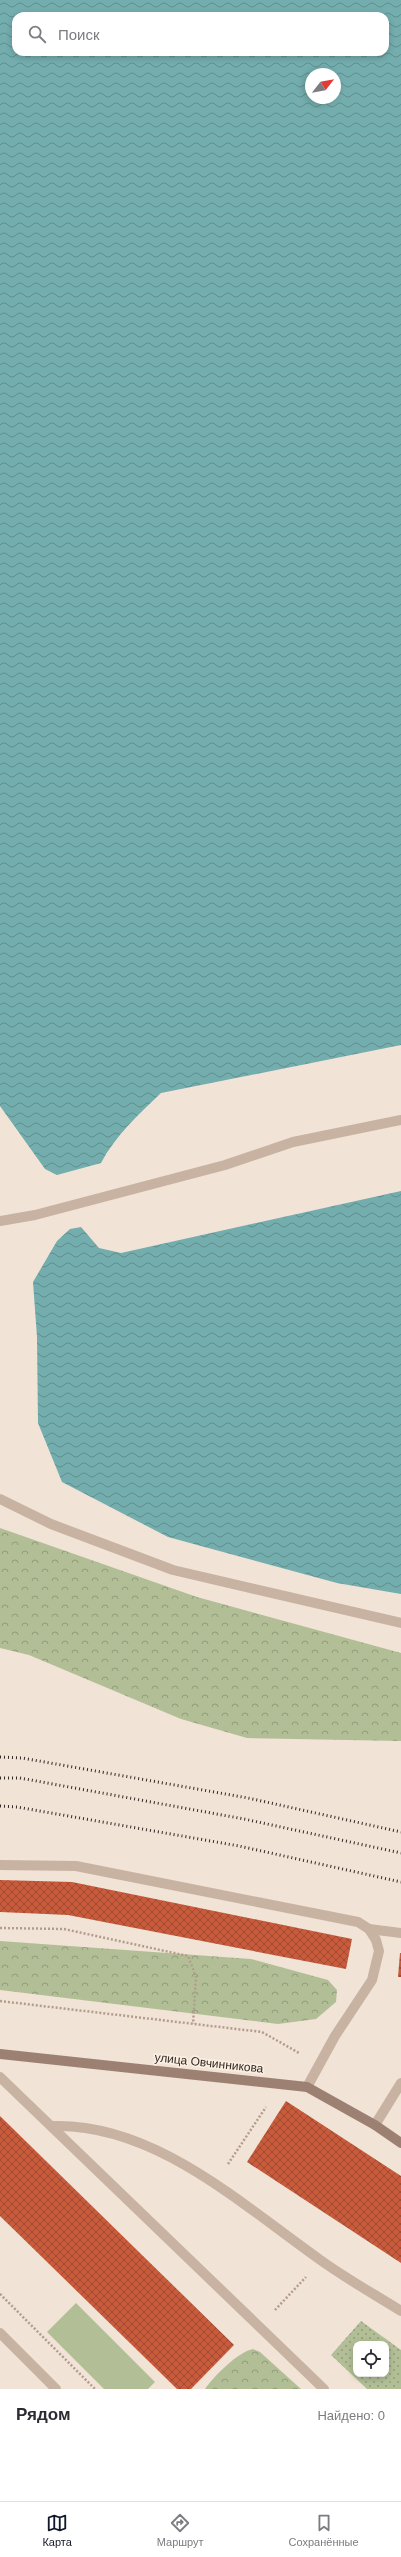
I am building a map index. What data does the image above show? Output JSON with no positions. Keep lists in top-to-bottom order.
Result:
{
  "streets": {
    "street": ["улица Овчинникова"]
  },
  "north": "top right",
  "page": {
    "search": "Поиск",
    "heading": ["Рядом", "Найдено: 0"],
    "nav": ["Карта", "Маршрут", "Сохранённые"]
  }
}
